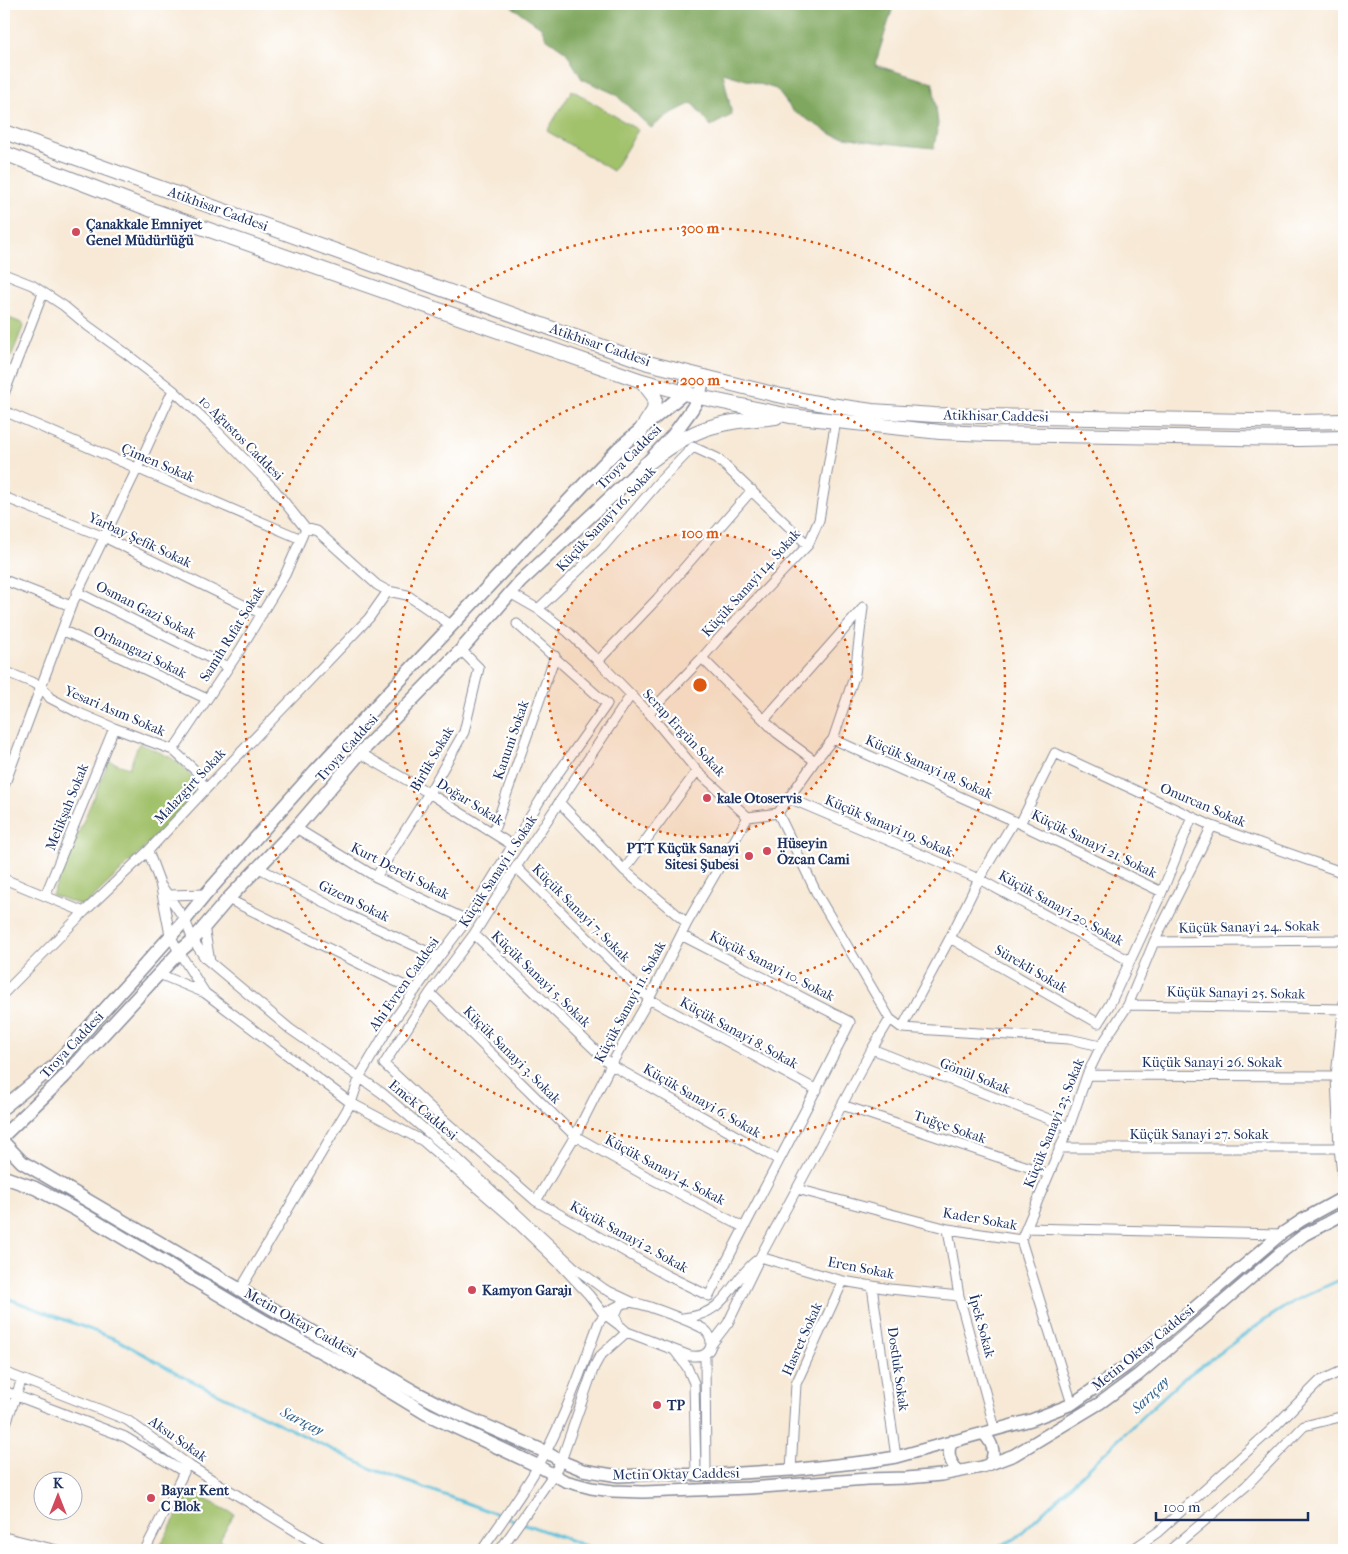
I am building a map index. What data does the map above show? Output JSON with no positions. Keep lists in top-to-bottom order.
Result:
{
  "streets": {
    "highway": ["Atikhisar Caddesi"],
    "main road": ["Troya Caddesi", "Metin Oktay Caddesi"],
    "street": [
      "10 Ağustos Caddesi",
      "Çimen Sokak",
      "Küçük Sanayi 16. Sokak",
      "Yarbay Şefik Sokak",
      "Küçük Sanayi 14. Sokak",
      "Osman Gazi Sokak",
      "Samih Rıfat Sokak",
      "Orhangazi Sokak",
      "Yesari Asım Sokak",
      "Serap Ergün Sokak",
      "Kanuni Sokak",
      "Birlik Sokak",
      "Küçük Sanayi 18. Sokak",
      "Malazgirt Sokak",
      "Doğar Sokak",
      "Onurcan Sokak",
      "Melikşah Sokak",
      "Küçük Sanayi 19. Sokak",
      "Küçük Sanayi 21. Sokak",
      "Kurt Dereli Sokak",
      "Küçük Sanayi 1. Sokak",
      "Gizem Sokak",
      "Küçük Sanayi 20. Sokak",
      "Küçük Sanayi 7. Sokak",
      "Küçük Sanayi 24. Sokak",
      "Küçük Sanayi 10. Sokak",
      "Sürekli Sokak",
      "Küçük Sanayi 5. Sokak",
      "Ahi Evren Caddesi",
      "Küçük Sanayi 25. Sokak",
      "Küçük Sanayi 11. Sokak",
      "Küçük Sanayi 8. Sokak",
      "Küçük Sanayi 3. Sokak",
      "Küçük Sanayi 26. Sokak",
      "Gönül Sokak",
      "Küçük Sanayi 6. Sokak",
      "Emek Caddesi",
      "Küçük Sanayi 23. Sokak",
      "Tuğçe Sokak",
      "Küçük Sanayi 27. Sokak",
      "Küçük Sanayi 4. Sokak",
      "Kader Sokak",
      "Küçük Sanayi 2. Sokak",
      "Eren Sokak",
      "İpek Sokak",
      "Hasret Sokak",
      "Dostluk Sokak",
      "Aksu Sokak"
    ]
  },
  "crossings": [
    ["Atikhisar Caddesi", "Troya Caddesi"],
    ["Atikhisar Caddesi", "Küçük Sanayi 14. Sokak"],
    ["10 Ağustos Caddesi", "Troya Caddesi"],
    ["10 Ağustos Caddesi", "Samih Rıfat Sokak"],
    ["10 Ağustos Caddesi", "Malazgirt Sokak"],
    ["Troya Caddesi", "Serap Ergün Sokak"],
    ["Troya Caddesi", "Birlik Sokak"],
    ["Troya Caddesi", "Doğar Sokak"],
    ["Troya Caddesi", "Kurt Dereli Sokak"],
    ["Troya Caddesi", "Gizem Sokak"],
    ["Troya Caddesi", "Emek Caddesi"],
    ["Çimen Sokak", "Samih Rıfat Sokak"],
    ["Küçük Sanayi 16. Sokak", "Serap Ergün Sokak"],
    ["Yarbay Şefik Sokak", "Samih Rıfat Sokak"],
    ["Küçük Sanayi 14. Sokak", "Serap Ergün Sokak"],
    ["Osman Gazi Sokak", "Samih Rıfat Sokak"],
    ["Samih Rıfat Sokak", "Orhangazi Sokak"],
    ["Samih Rıfat Sokak", "Yesari Asım Sokak"],
    ["Yesari Asım Sokak", "Malazgirt Sokak"],
    ["Yesari Asım Sokak", "Melikşah Sokak"],
    ["Serap Ergün Sokak", "Küçük Sanayi 1. Sokak"],
    ["Serap Ergün Sokak", "Küçük Sanayi 11. Sokak"],
    ["Kanuni Sokak", "Doğar Sokak"],
    ["Kanuni Sokak", "Ahi Evren Caddesi"],
    ["Birlik Sokak", "Doğar Sokak"],
    ["Birlik Sokak", "Kurt Dereli Sokak"],
    ["Küçük Sanayi 18. Sokak", "Onurcan Sokak"],
    ["Küçük Sanayi 18. Sokak", "Küçük Sanayi 21. Sokak"],
    ["Doğar Sokak", "Ahi Evren Caddesi"],
    ["Onurcan Sokak", "Küçük Sanayi 21. Sokak"],
    ["Küçük Sanayi 19. Sokak", "Küçük Sanayi 20. Sokak"],
    ["Kurt Dereli Sokak", "Ahi Evren Caddesi"],
    ["Küçük Sanayi 1. Sokak", "Küçük Sanayi 7. Sokak"],
    ["Küçük Sanayi 1. Sokak", "Küçük Sanayi 5. Sokak"],
    ["Küçük Sanayi 1. Sokak", "Küçük Sanayi 11. Sokak"],
    ["Küçük Sanayi 1. Sokak", "Küçük Sanayi 3. Sokak"],
    ["Küçük Sanayi 1. Sokak", "Küçük Sanayi 2. Sokak"],
    ["Gizem Sokak", "Ahi Evren Caddesi"],
    ["Küçük Sanayi 20. Sokak", "Sürekli Sokak"],
    ["Küçük Sanayi 7. Sokak", "Küçük Sanayi 11. Sokak"],
    ["Küçük Sanayi 7. Sokak", "Küçük Sanayi 8. Sokak"],
    ["Küçük Sanayi 10. Sokak", "Küçük Sanayi 11. Sokak"],
    ["Küçük Sanayi 10. Sokak", "Küçük Sanayi 8. Sokak"],
    ["Küçük Sanayi 5. Sokak", "Küçük Sanayi 11. Sokak"],
    ["Küçük Sanayi 5. Sokak", "Küçük Sanayi 6. Sokak"],
    ["Ahi Evren Caddesi", "Emek Caddesi"],
    ["Ahi Evren Caddesi", "Metin Oktay Caddesi"],
    ["Küçük Sanayi 11. Sokak", "Küçük Sanayi 8. Sokak"],
    ["Küçük Sanayi 11. Sokak", "Küçük Sanayi 3. Sokak"],
    ["Küçük Sanayi 11. Sokak", "Küçük Sanayi 6. Sokak"],
    ["Küçük Sanayi 11. Sokak", "Küçük Sanayi 4. Sokak"],
    ["Küçük Sanayi 11. Sokak", "Küçük Sanayi 2. Sokak"],
    ["Küçük Sanayi 3. Sokak", "Küçük Sanayi 4. Sokak"],
    ["Küçük Sanayi 26. Sokak", "Küçük Sanayi 23. Sokak"],
    ["Gönül Sokak", "Küçük Sanayi 23. Sokak"],
    ["Küçük Sanayi 23. Sokak", "Tuğçe Sokak"],
    ["Küçük Sanayi 23. Sokak", "Küçük Sanayi 27. Sokak"],
    ["Küçük Sanayi 23. Sokak", "Kader Sokak"],
    ["Küçük Sanayi 4. Sokak", "Küçük Sanayi 2. Sokak"],
    ["Kader Sokak", "Metin Oktay Caddesi"],
    ["Kader Sokak", "İpek Sokak"],
    ["Eren Sokak", "İpek Sokak"],
    ["Eren Sokak", "Hasret Sokak"],
    ["Eren Sokak", "Dostluk Sokak"],
    ["Metin Oktay Caddesi", "İpek Sokak"],
    ["Metin Oktay Caddesi", "Hasret Sokak"],
    ["Metin Oktay Caddesi", "Dostluk Sokak"]
  ],
  "water": ["Sarıçay"],
  "places": [
    "Çanakkale Emniyet Genel Müdürlüğü",
    "kale Otoservis",
    "Hüseyin Özcan Cami",
    "PTT Küçük Sanayi Sitesi Şubesi",
    "Kamyon Garajı",
    "TP",
    "Bayar Kent C Blok"
  ],
  "scale_bar": "100 m",
  "north": "top",
  "rings": ["300 m", "200 m", "100 m"]
}
